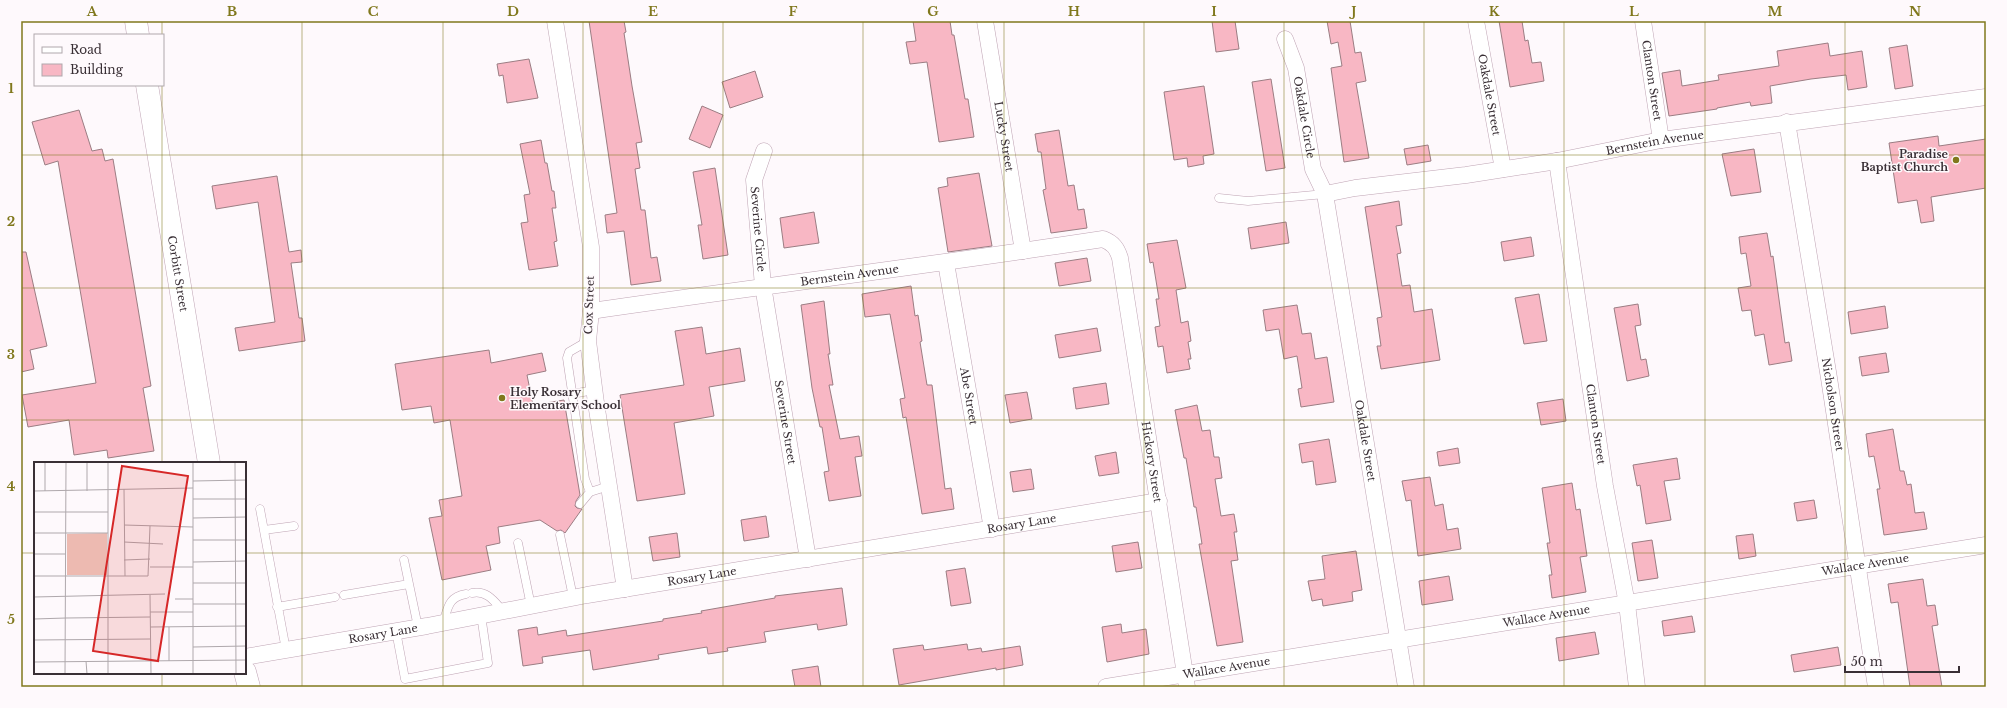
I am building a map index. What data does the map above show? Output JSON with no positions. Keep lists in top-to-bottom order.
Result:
{
  "streets": {
    "street": [
      "Clanton Street",
      "Oakdale Street",
      "Oakdale Circle",
      "Lucky Street",
      "Bernstein Avenue",
      "Severine Circle",
      "Corbitt Street",
      "Cox Street",
      "Abe Street",
      "Nicholson Street",
      "Severine Street",
      "Hickory Street",
      "Rosary Lane",
      "Wallace Avenue"
    ]
  },
  "crossings": [
    ["Clanton Street", "Bernstein Avenue"],
    ["Clanton Street", "Wallace Avenue"],
    ["Oakdale Street", "Oakdale Circle"],
    ["Oakdale Street", "Bernstein Avenue"],
    ["Oakdale Street", "Wallace Avenue"],
    ["Oakdale Circle", "Bernstein Avenue"],
    ["Lucky Street", "Bernstein Avenue"],
    ["Bernstein Avenue", "Severine Circle"],
    ["Bernstein Avenue", "Cox Street"],
    ["Bernstein Avenue", "Abe Street"],
    ["Bernstein Avenue", "Nicholson Street"],
    ["Bernstein Avenue", "Severine Street"],
    ["Bernstein Avenue", "Hickory Street"],
    ["Severine Circle", "Severine Street"],
    ["Cox Street", "Rosary Lane"],
    ["Abe Street", "Rosary Lane"],
    ["Nicholson Street", "Wallace Avenue"],
    ["Severine Street", "Rosary Lane"],
    ["Hickory Street", "Rosary Lane"],
    ["Hickory Street", "Wallace Avenue"]
  ],
  "places": ["Paradise Baptist Church", "Holy Rosary Elementary School"],
  "legend": ["Road", "Building"],
  "scale_bar": "50 m",
  "grid": {
    "columns": [
      "A",
      "B",
      "C",
      "D",
      "E",
      "F",
      "G",
      "H",
      "I",
      "J",
      "K",
      "L",
      "M",
      "N"
    ],
    "rows": [
      "1",
      "2",
      "3",
      "4",
      "5"
    ]
  }
}
